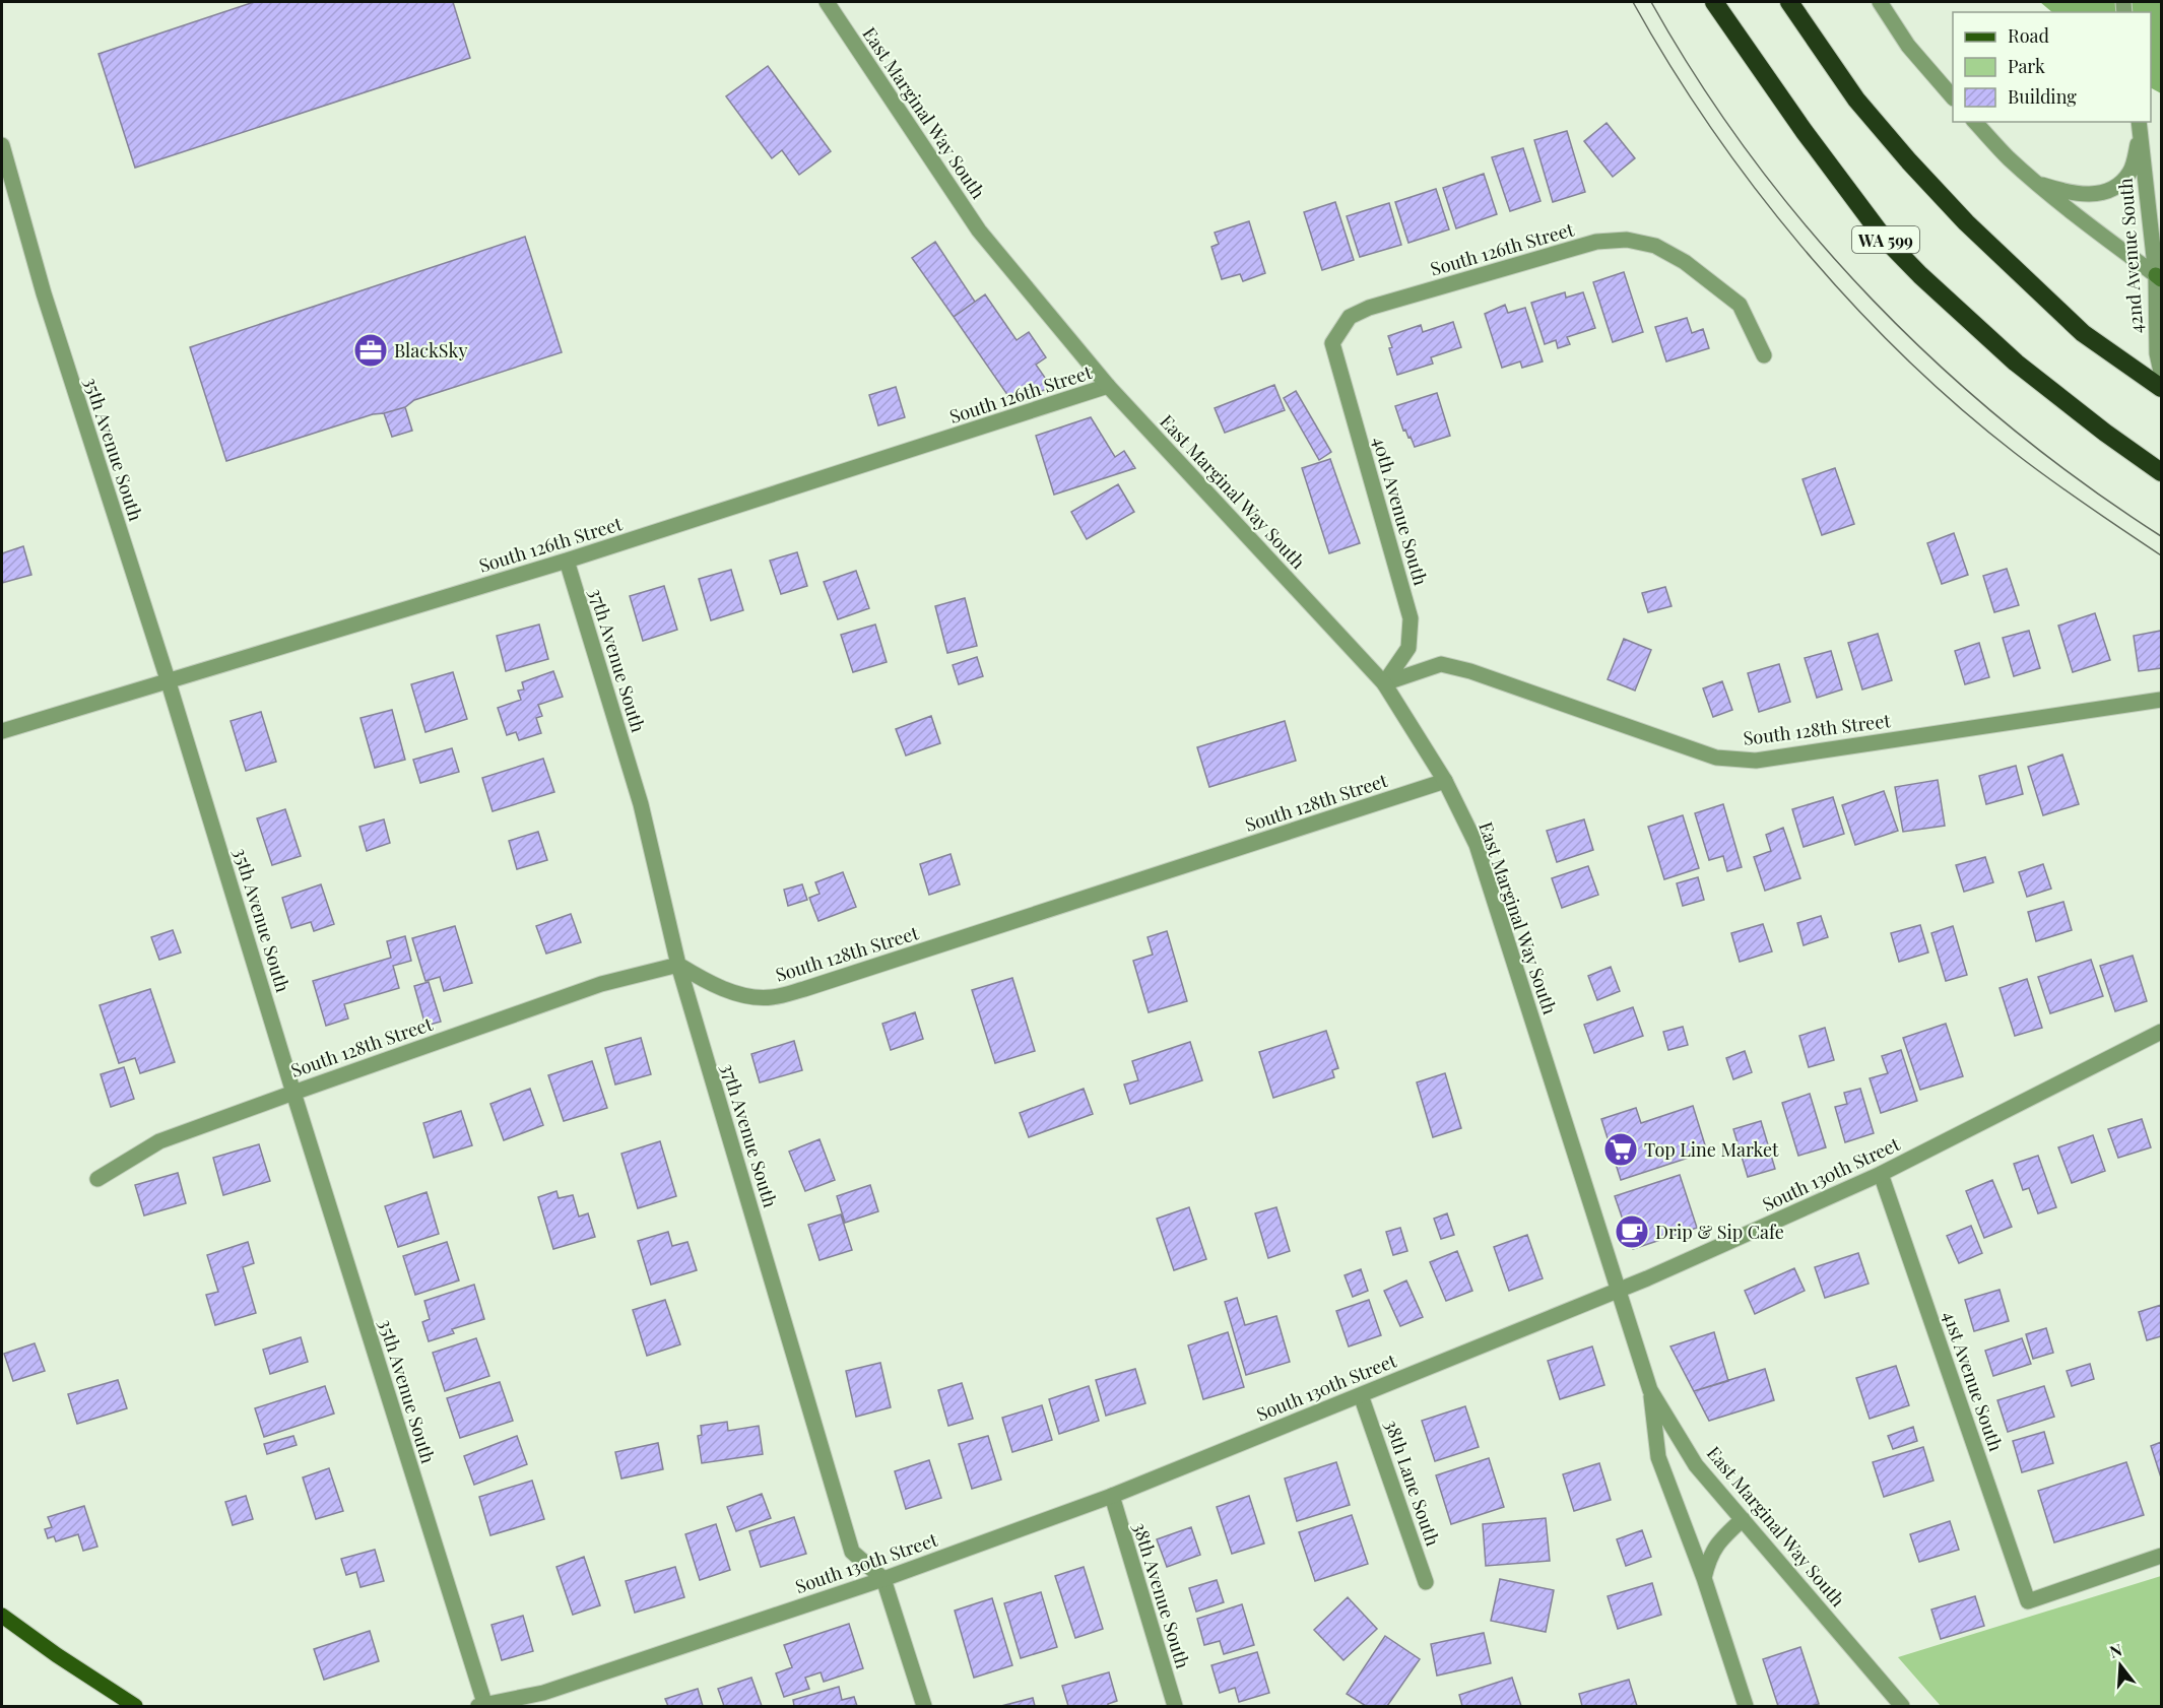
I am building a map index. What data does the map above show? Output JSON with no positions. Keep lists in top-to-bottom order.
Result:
{
  "streets": {
    "highway": ["WA 599"],
    "street": [
      "East Marginal Way South",
      "South 126th Street",
      "42nd Avenue South",
      "35th Avenue South",
      "40th Avenue South",
      "37th Avenue South",
      "South 128th Street",
      "South 130th Street",
      "41st Avenue South",
      "38th Lane South",
      "38th Avenue South"
    ]
  },
  "crossings": [
    ["East Marginal Way South", "South 126th Street"],
    ["East Marginal Way South", "40th Avenue South"],
    ["East Marginal Way South", "South 128th Street"],
    ["East Marginal Way South", "South 130th Street"],
    ["South 126th Street", "35th Avenue South"],
    ["South 126th Street", "40th Avenue South"],
    ["South 126th Street", "37th Avenue South"],
    ["35th Avenue South", "South 128th Street"],
    ["35th Avenue South", "South 130th Street"],
    ["40th Avenue South", "South 128th Street"],
    ["37th Avenue South", "South 128th Street"],
    ["37th Avenue South", "South 130th Street"],
    ["South 130th Street", "41st Avenue South"],
    ["South 130th Street", "38th Lane South"],
    ["South 130th Street", "38th Avenue South"]
  ],
  "places": {
    "office": ["BlackSky"],
    "supermarket": ["Top Line Market"],
    "cafe": ["Drip & Sip Cafe"]
  },
  "legend": ["Road", "Park", "Building"],
  "north": "top"
}
